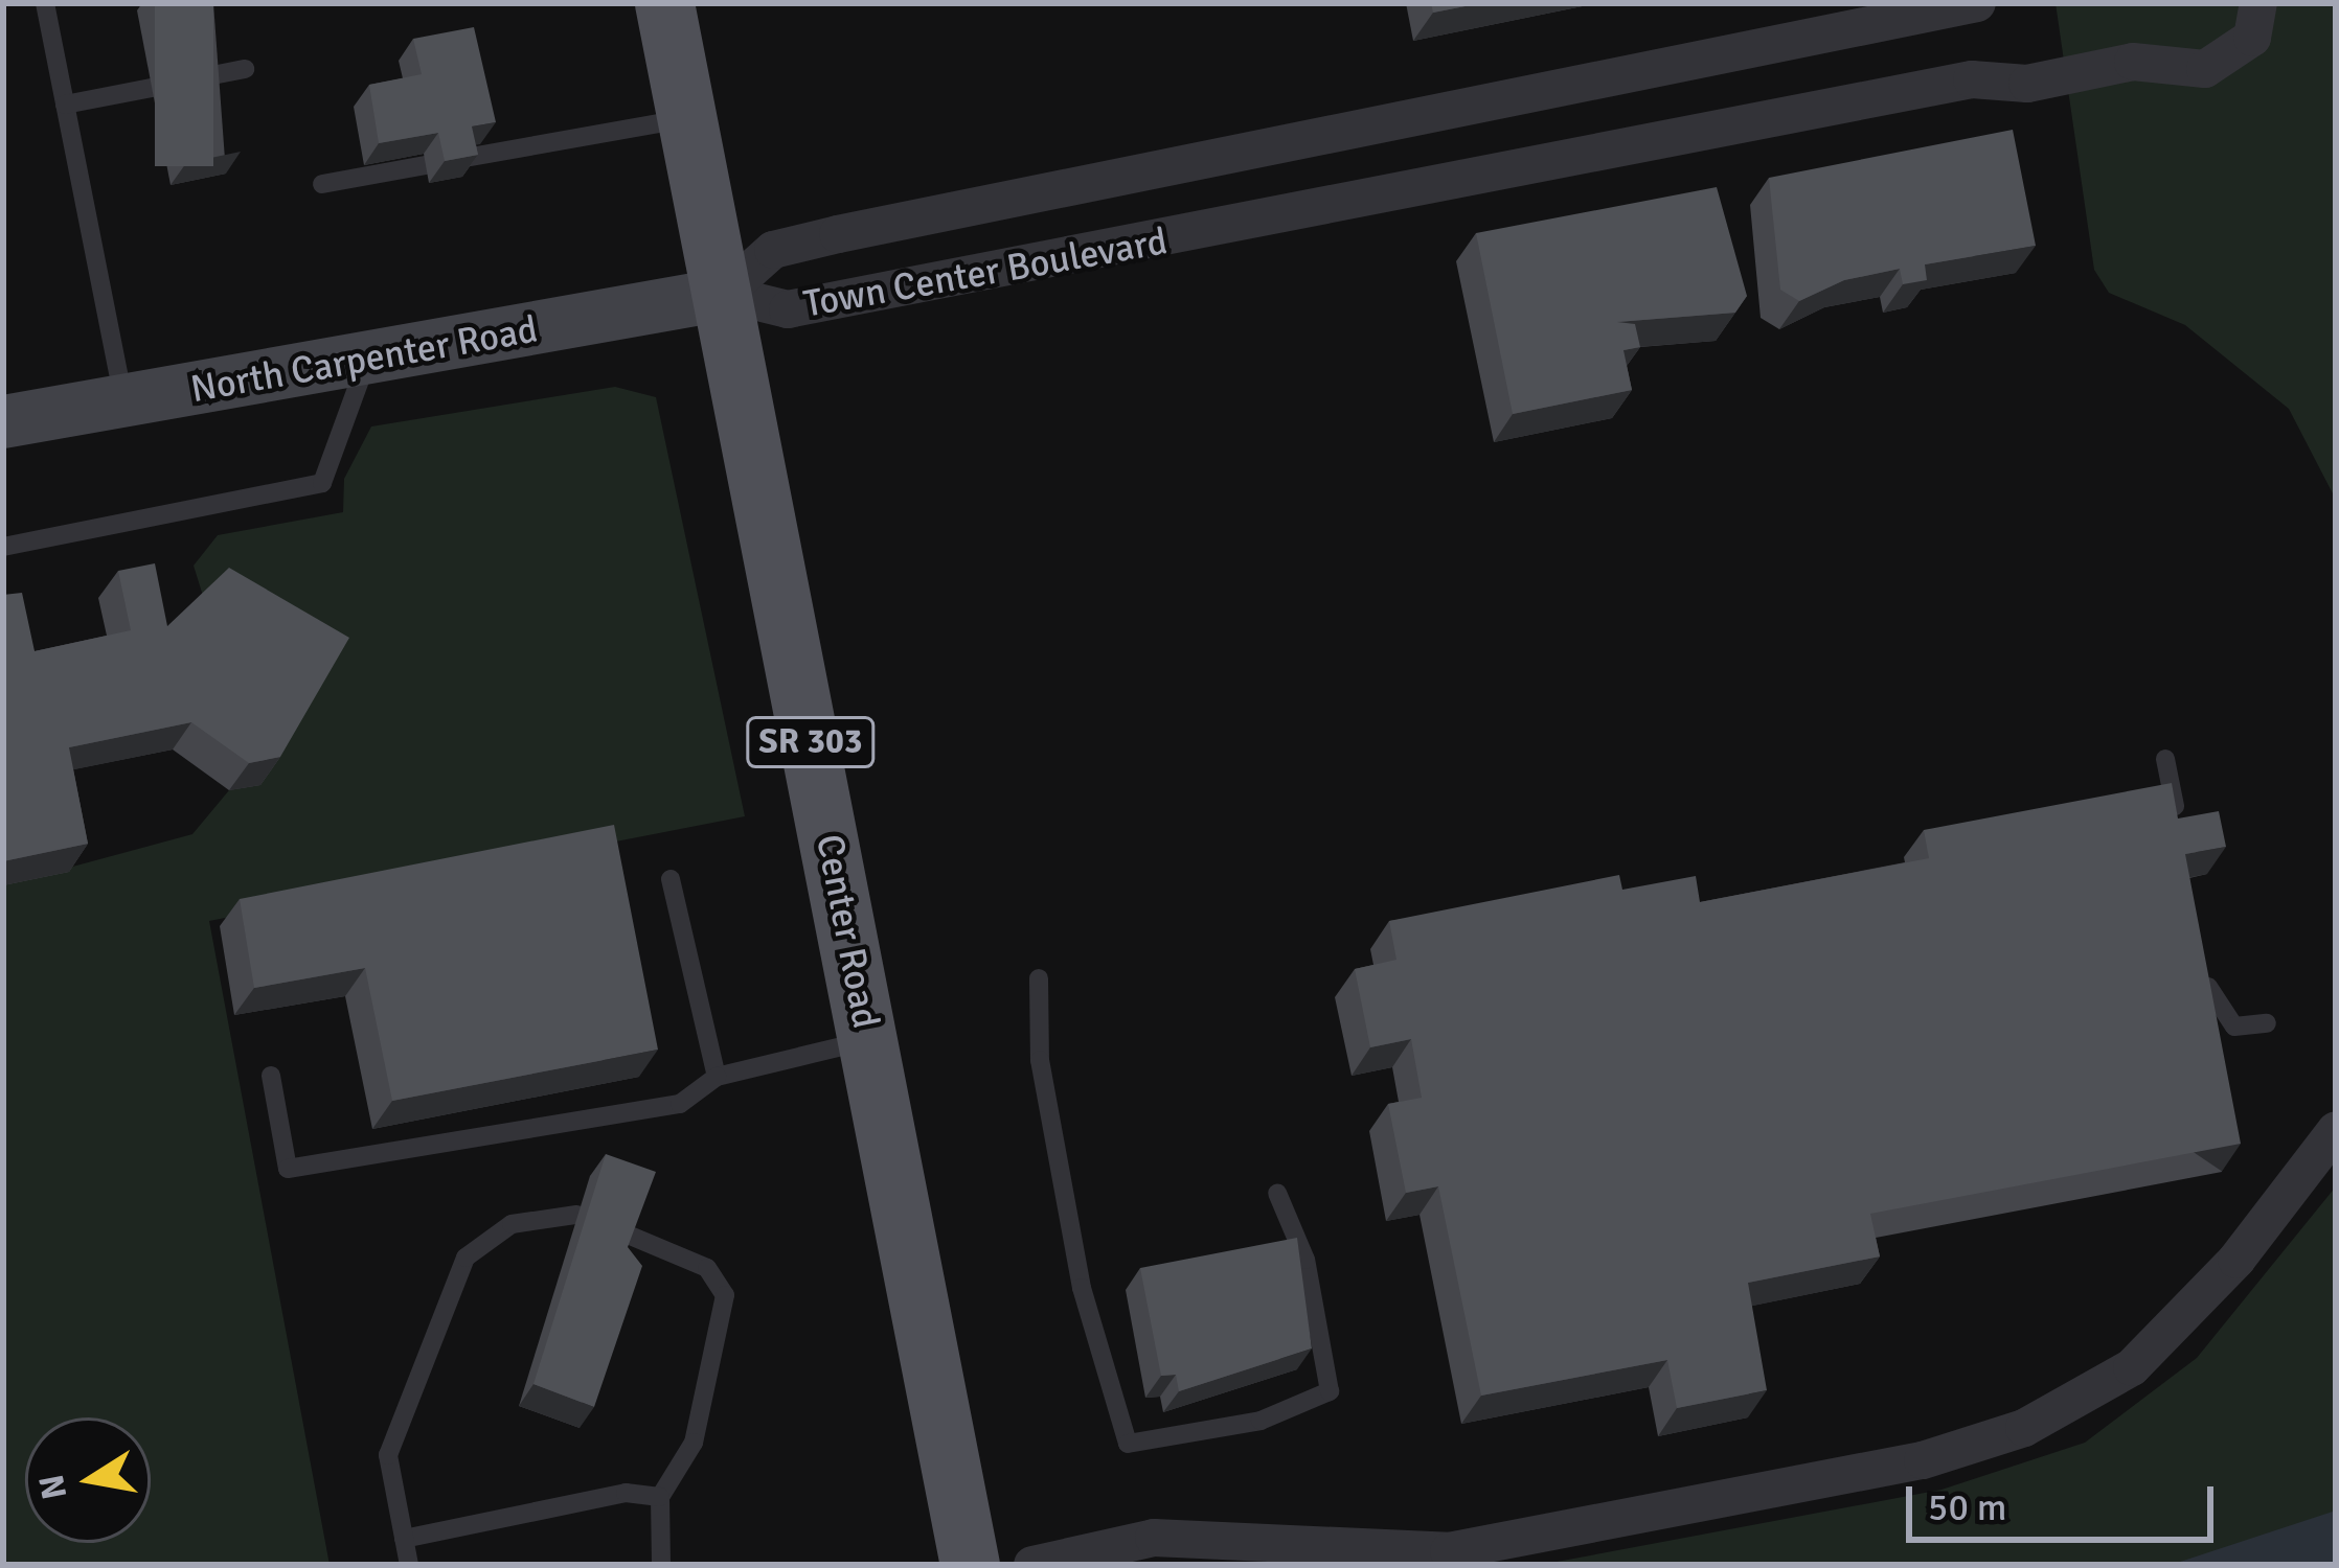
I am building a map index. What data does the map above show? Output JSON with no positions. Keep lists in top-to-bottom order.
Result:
{
  "streets": {
    "main road": ["SR 303", "Center Road"],
    "street": ["Town Center Boulevard", "North Carpenter Road"]
  },
  "crossings": [
    ["Town Center Boulevard", "North Carpenter Road"],
    ["Town Center Boulevard", "Center Road"],
    ["North Carpenter Road", "Center Road"]
  ],
  "scale_bar": "50 m",
  "north": "left"
}
